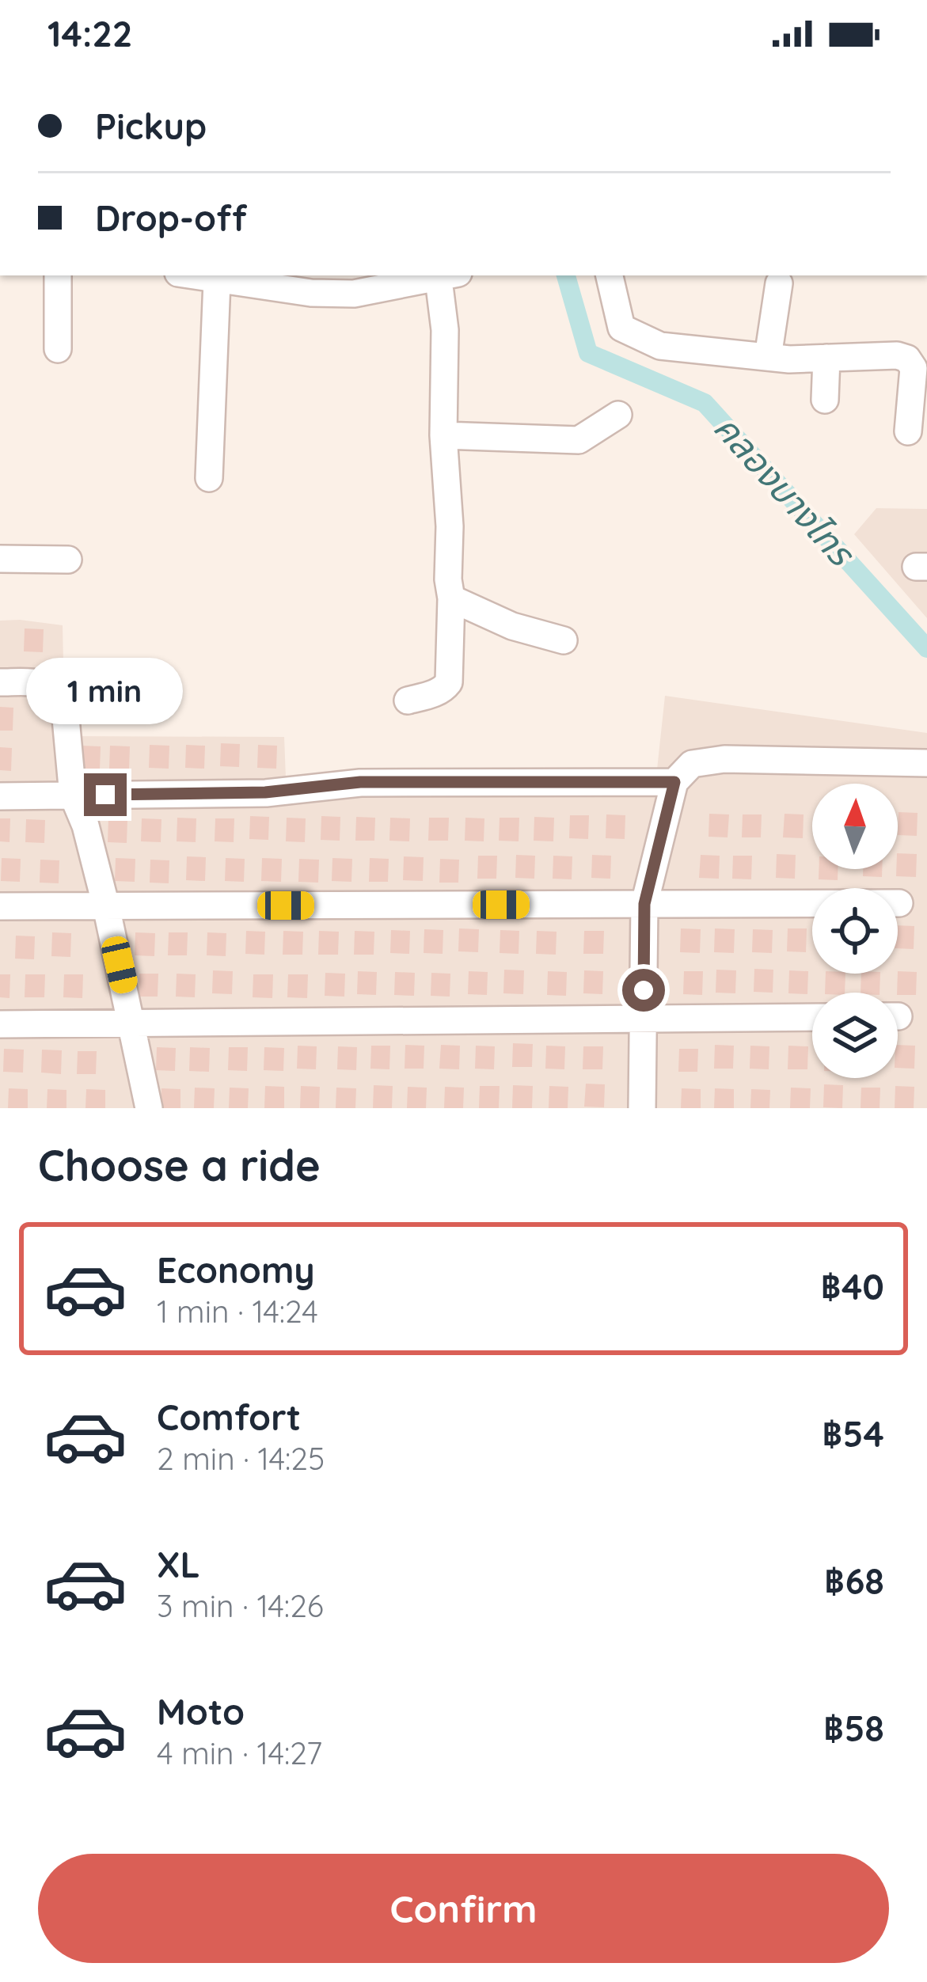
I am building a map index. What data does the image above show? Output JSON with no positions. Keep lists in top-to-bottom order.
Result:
{
  "water": ["คลองบางไทร"],
  "north": "top",
  "page": {
    "status": "14:22",
    "banner": ["Pickup", "Drop-off"],
    "bubble": "1 min",
    "heading": "Choose a ride",
    "list": [
      {
        "name": "Economy",
        "note": "1 min · 14:24",
        "value": "฿40"
      },
      {
        "name": "Comfort",
        "note": "2 min · 14:25",
        "value": "฿54"
      },
      {
        "name": "XL",
        "note": "3 min · 14:26",
        "value": "฿68"
      },
      {
        "name": "Moto",
        "note": "4 min · 14:27",
        "value": "฿58"
      }
    ],
    "buttons": "Confirm"
  }
}
